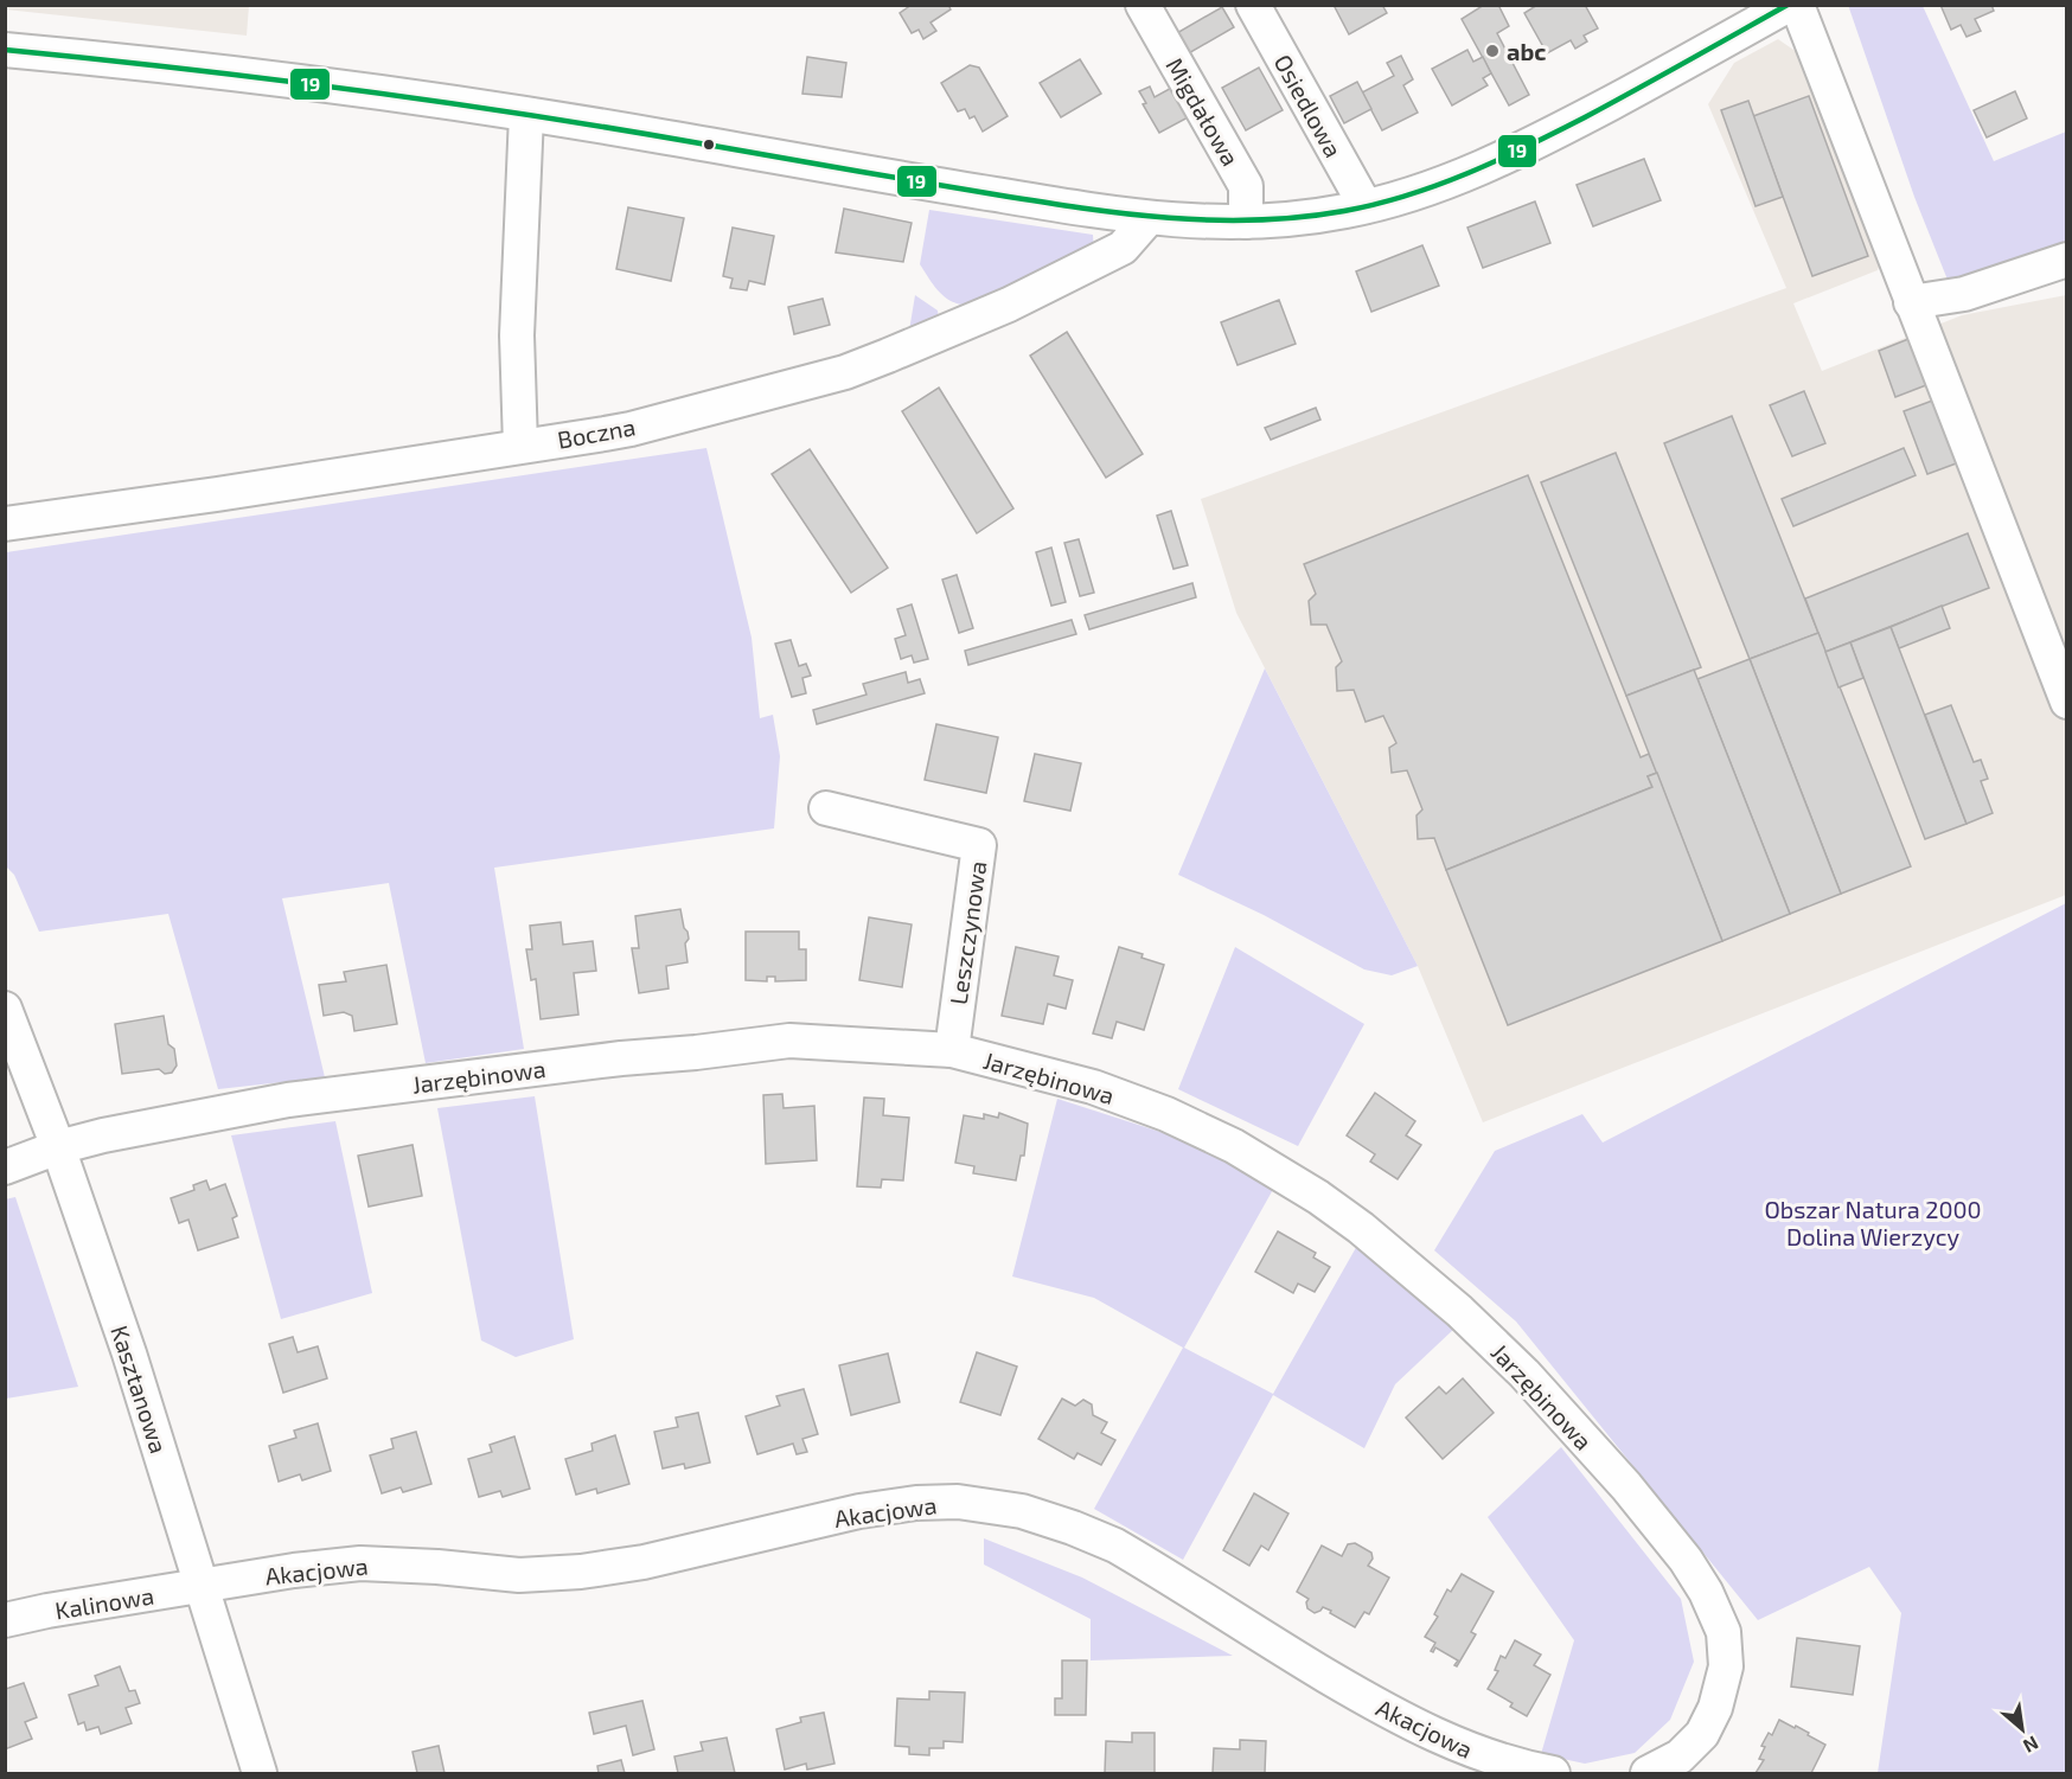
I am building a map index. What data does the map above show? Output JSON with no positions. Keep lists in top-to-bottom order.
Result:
{
  "streets": {
    "street": [
      "Osiedlowa",
      "Migdałowa",
      "Boczna",
      "Leszczynowa",
      "Jarzębinowa",
      "Kasztanowa",
      "Akacjowa",
      "Kalinowa"
    ]
  },
  "crossings": [
    ["Leszczynowa", "Jarzębinowa"],
    ["Jarzębinowa", "Kasztanowa"],
    ["Kasztanowa", "Akacjowa"],
    ["Kasztanowa", "Kalinowa"],
    ["Akacjowa", "Kalinowa"]
  ],
  "parks": ["Obszar Natura 2000 Dolina Wierzycy"],
  "places": ["abc"],
  "lines": ["transit line 19"],
  "north": "bottom right"
}
